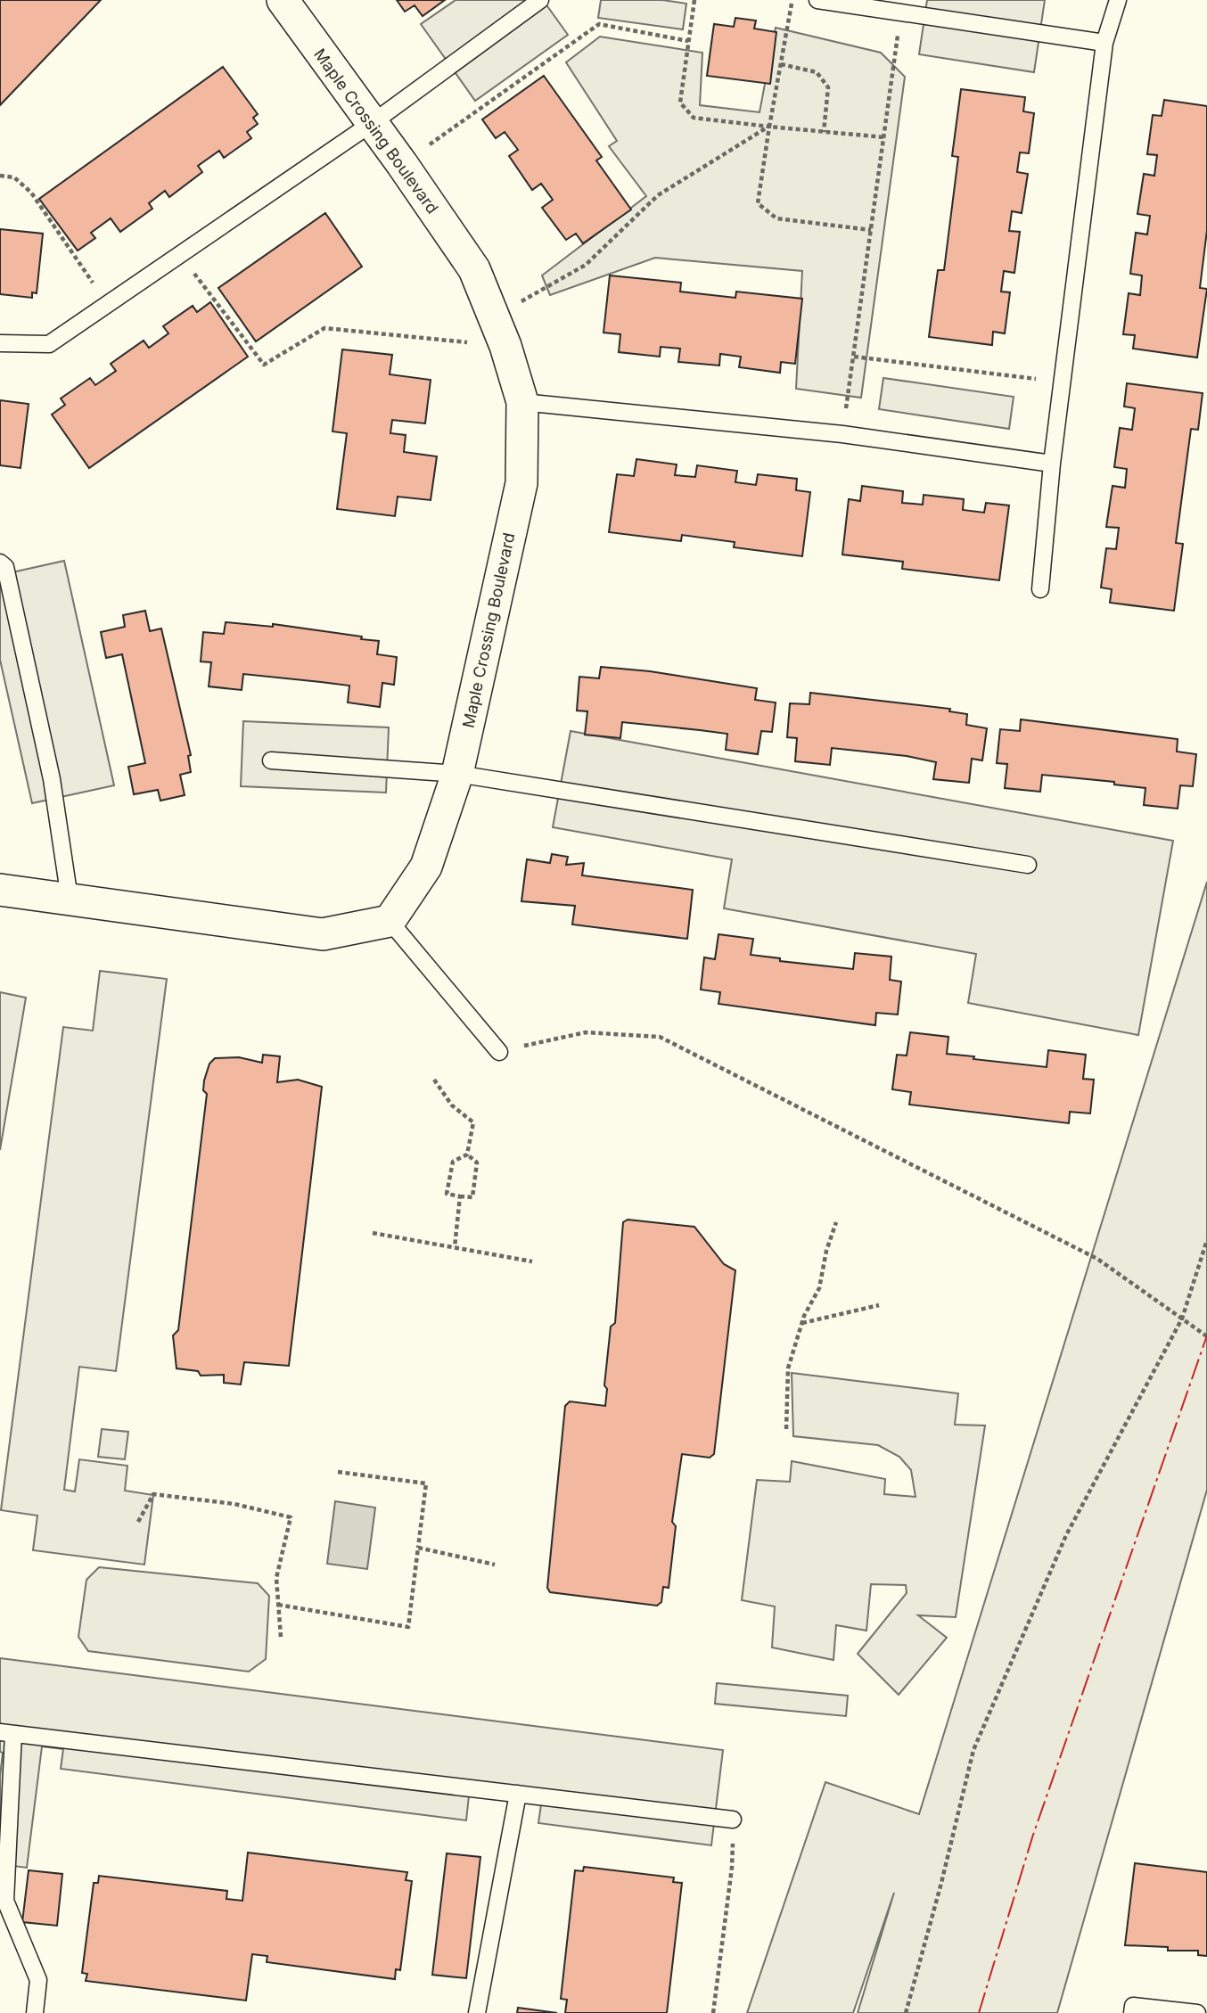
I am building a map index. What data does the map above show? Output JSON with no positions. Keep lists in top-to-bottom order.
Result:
{
  "streets": {
    "street": ["Maple Crossing Boulevard"]
  }
}
